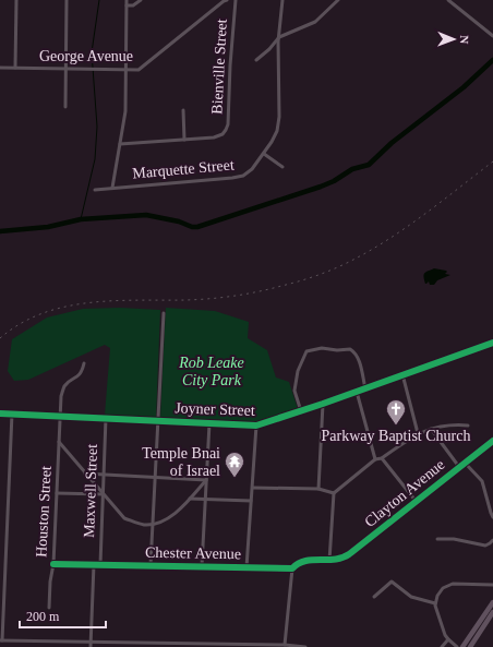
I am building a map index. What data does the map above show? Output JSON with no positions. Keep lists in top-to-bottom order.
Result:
{
  "streets": {
    "street": [
      "George Avenue",
      "Bienville Street",
      "Marquette Street",
      "Joyner Street",
      "Maxwell Street",
      "Clayton Avenue",
      "Houston Street",
      "Chester Avenue"
    ]
  },
  "crossings": [
    ["Joyner Street", "Maxwell Street"],
    ["Joyner Street", "Houston Street"],
    ["Maxwell Street", "Chester Avenue"],
    ["Clayton Avenue", "Chester Avenue"],
    ["Houston Street", "Chester Avenue"]
  ],
  "parks": ["Rob Leake City Park"],
  "places": {
    "church": ["Parkway Baptist Church"],
    "temple": ["Temple Bnai of Israel"]
  },
  "scale_bar": "200 m",
  "north": "right"
}
